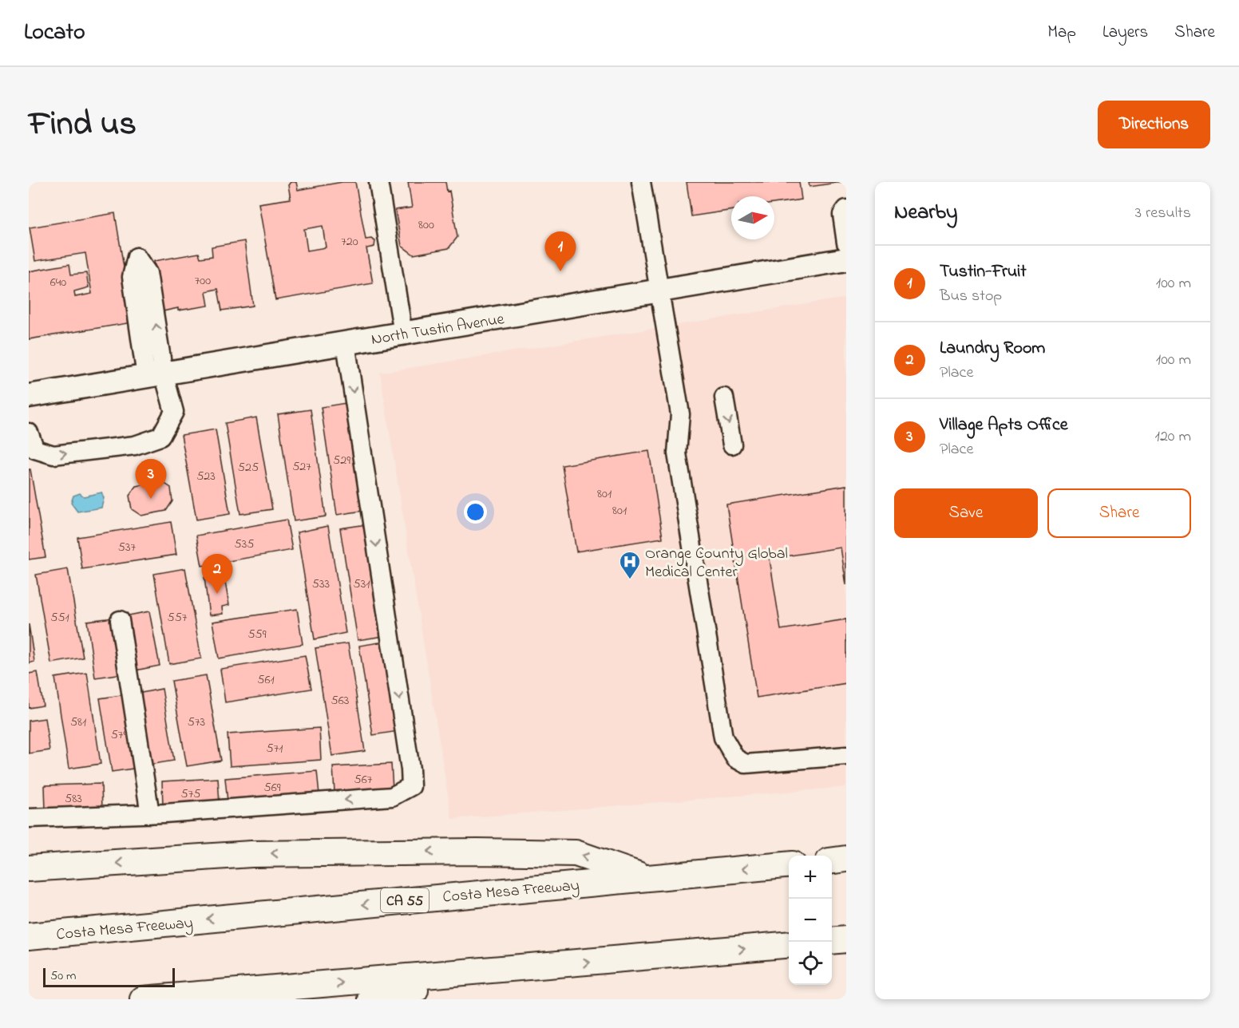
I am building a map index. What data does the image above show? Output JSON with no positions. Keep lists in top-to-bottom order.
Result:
{
  "streets": {
    "highway": ["Costa Mesa Freeway", "CA 55"],
    "main road": ["North Tustin Avenue"]
  },
  "places": {
    "hospital": ["Orange County Global Medical Center"]
  },
  "house_numbers": [
    "800",
    "720",
    "700",
    "640",
    "529",
    "527",
    "525",
    "523",
    "801",
    "801",
    "535",
    "537",
    "533",
    "531",
    "551",
    "557",
    "559",
    "561",
    "563",
    "581",
    "573",
    "579",
    "571",
    "567",
    "569",
    "575",
    "583"
  ],
  "scale_bar": "50 m",
  "north": "right",
  "page": {
    "header": "Locato",
    "nav": ["Map", "Layers", "Share"],
    "title": "Find us",
    "buttons": [
      "Directions",
      ["Save", "Share"]
    ],
    "heading": ["Nearby", "3 results"],
    "pins": ["1", "3", "2"],
    "list": [
      {
        "mark": "1",
        "name": "Tustin-Fruit",
        "note": "Bus stop",
        "value": "100 m"
      },
      {
        "mark": "2",
        "name": "Laundry Room",
        "note": "Place",
        "value": "100 m"
      },
      {
        "mark": "3",
        "name": "Village Apts Office",
        "note": "Place",
        "value": "120 m"
      }
    ],
    "map_buttons": ["+", "−"],
    "scale": "50 m"
  }
}
